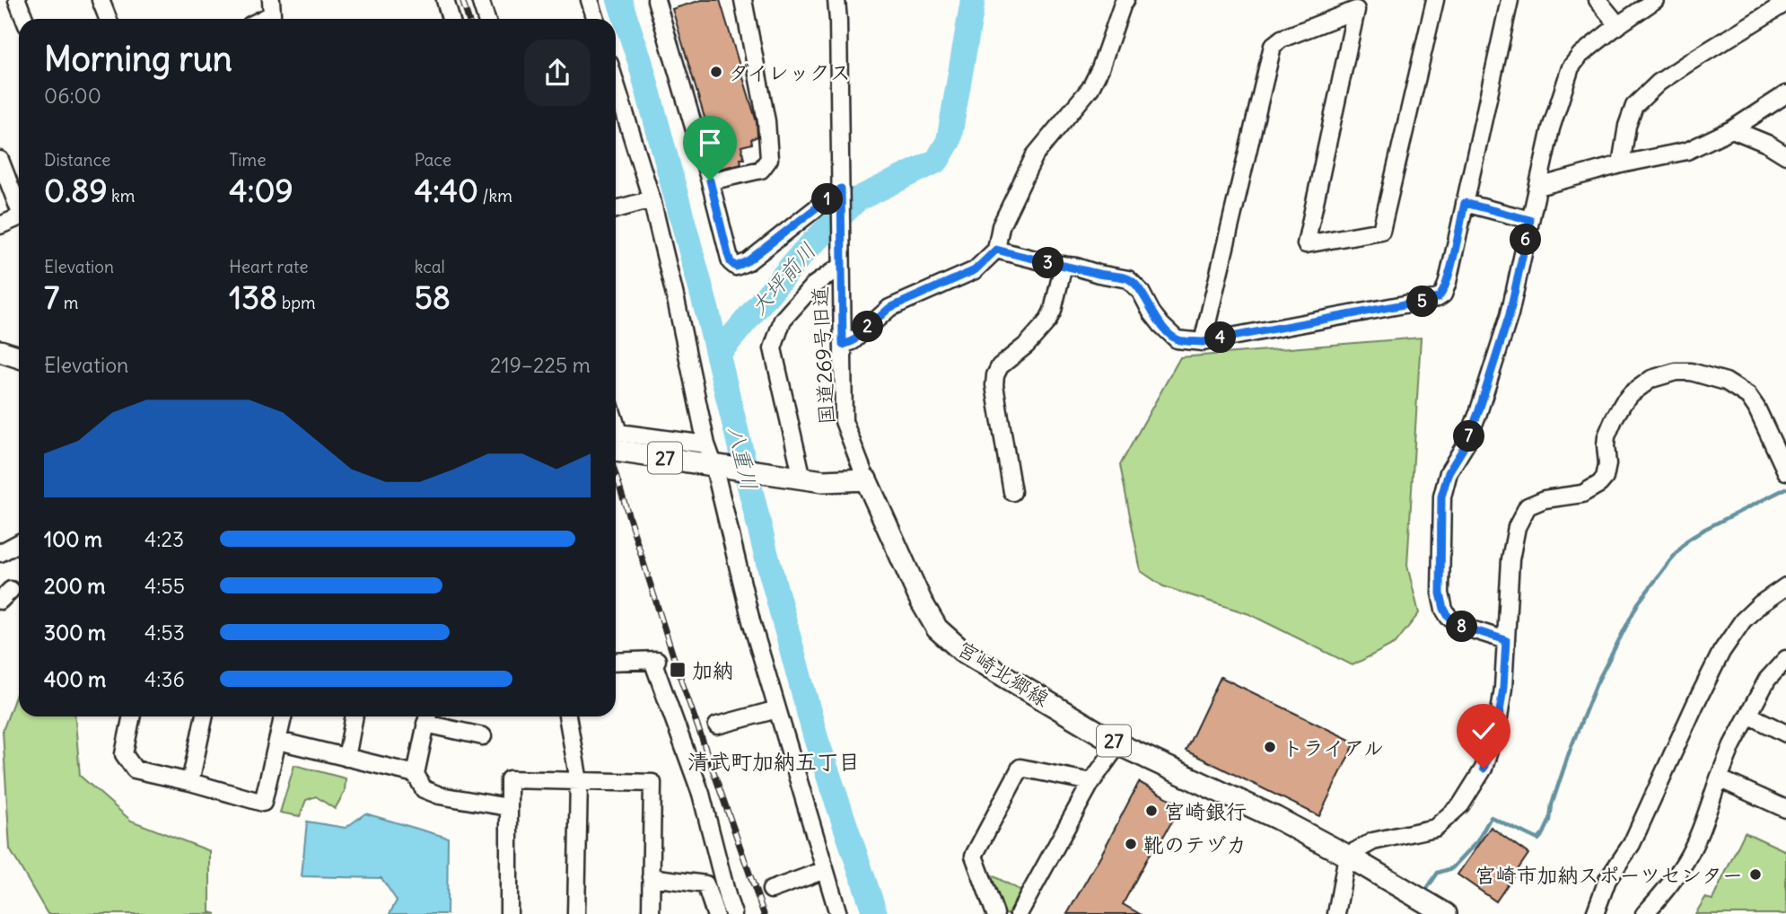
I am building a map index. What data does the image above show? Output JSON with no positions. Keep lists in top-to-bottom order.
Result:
{
  "streets": {
    "main road": ["27", "宮崎北郷線"],
    "street": ["国道269号旧道"]
  },
  "crossings": [
    ["国道269号旧道", "27"],
    ["国道269号旧道", "宮崎北郷線"],
    ["27", "宮崎北郷線"]
  ],
  "districts": ["清武町加納五丁目"],
  "water": ["大坪前川", "八重川"],
  "places": {
    "other": [
      "ダイレックス",
      "トライアル",
      "宮崎銀行",
      "靴のテヅカ",
      "宮崎市加納スポーツセンター"
    ],
    "transit": ["加納"]
  },
  "page": {
    "heading": ["Morning run", "06:00"],
    "stats": [
      ["Distance", "0.89 km"],
      ["Time", "4:09"],
      ["Pace", "4:40 /km"],
      ["Elevation", "7 m"],
      ["Heart rate", "138 bpm"],
      ["kcal", "58"]
    ],
    "pins": [
      "1",
      "6",
      "3",
      "5",
      "2",
      "4",
      "7",
      "8"
    ],
    "chart": ["Elevation", "219–225 m"],
    "list": [
      {
        "name": "100 m",
        "note": "4:23"
      },
      {
        "name": "200 m",
        "note": "4:55"
      },
      {
        "name": "300 m",
        "note": "4:53"
      },
      {
        "name": "400 m",
        "note": "4:36"
      }
    ]
  }
}
